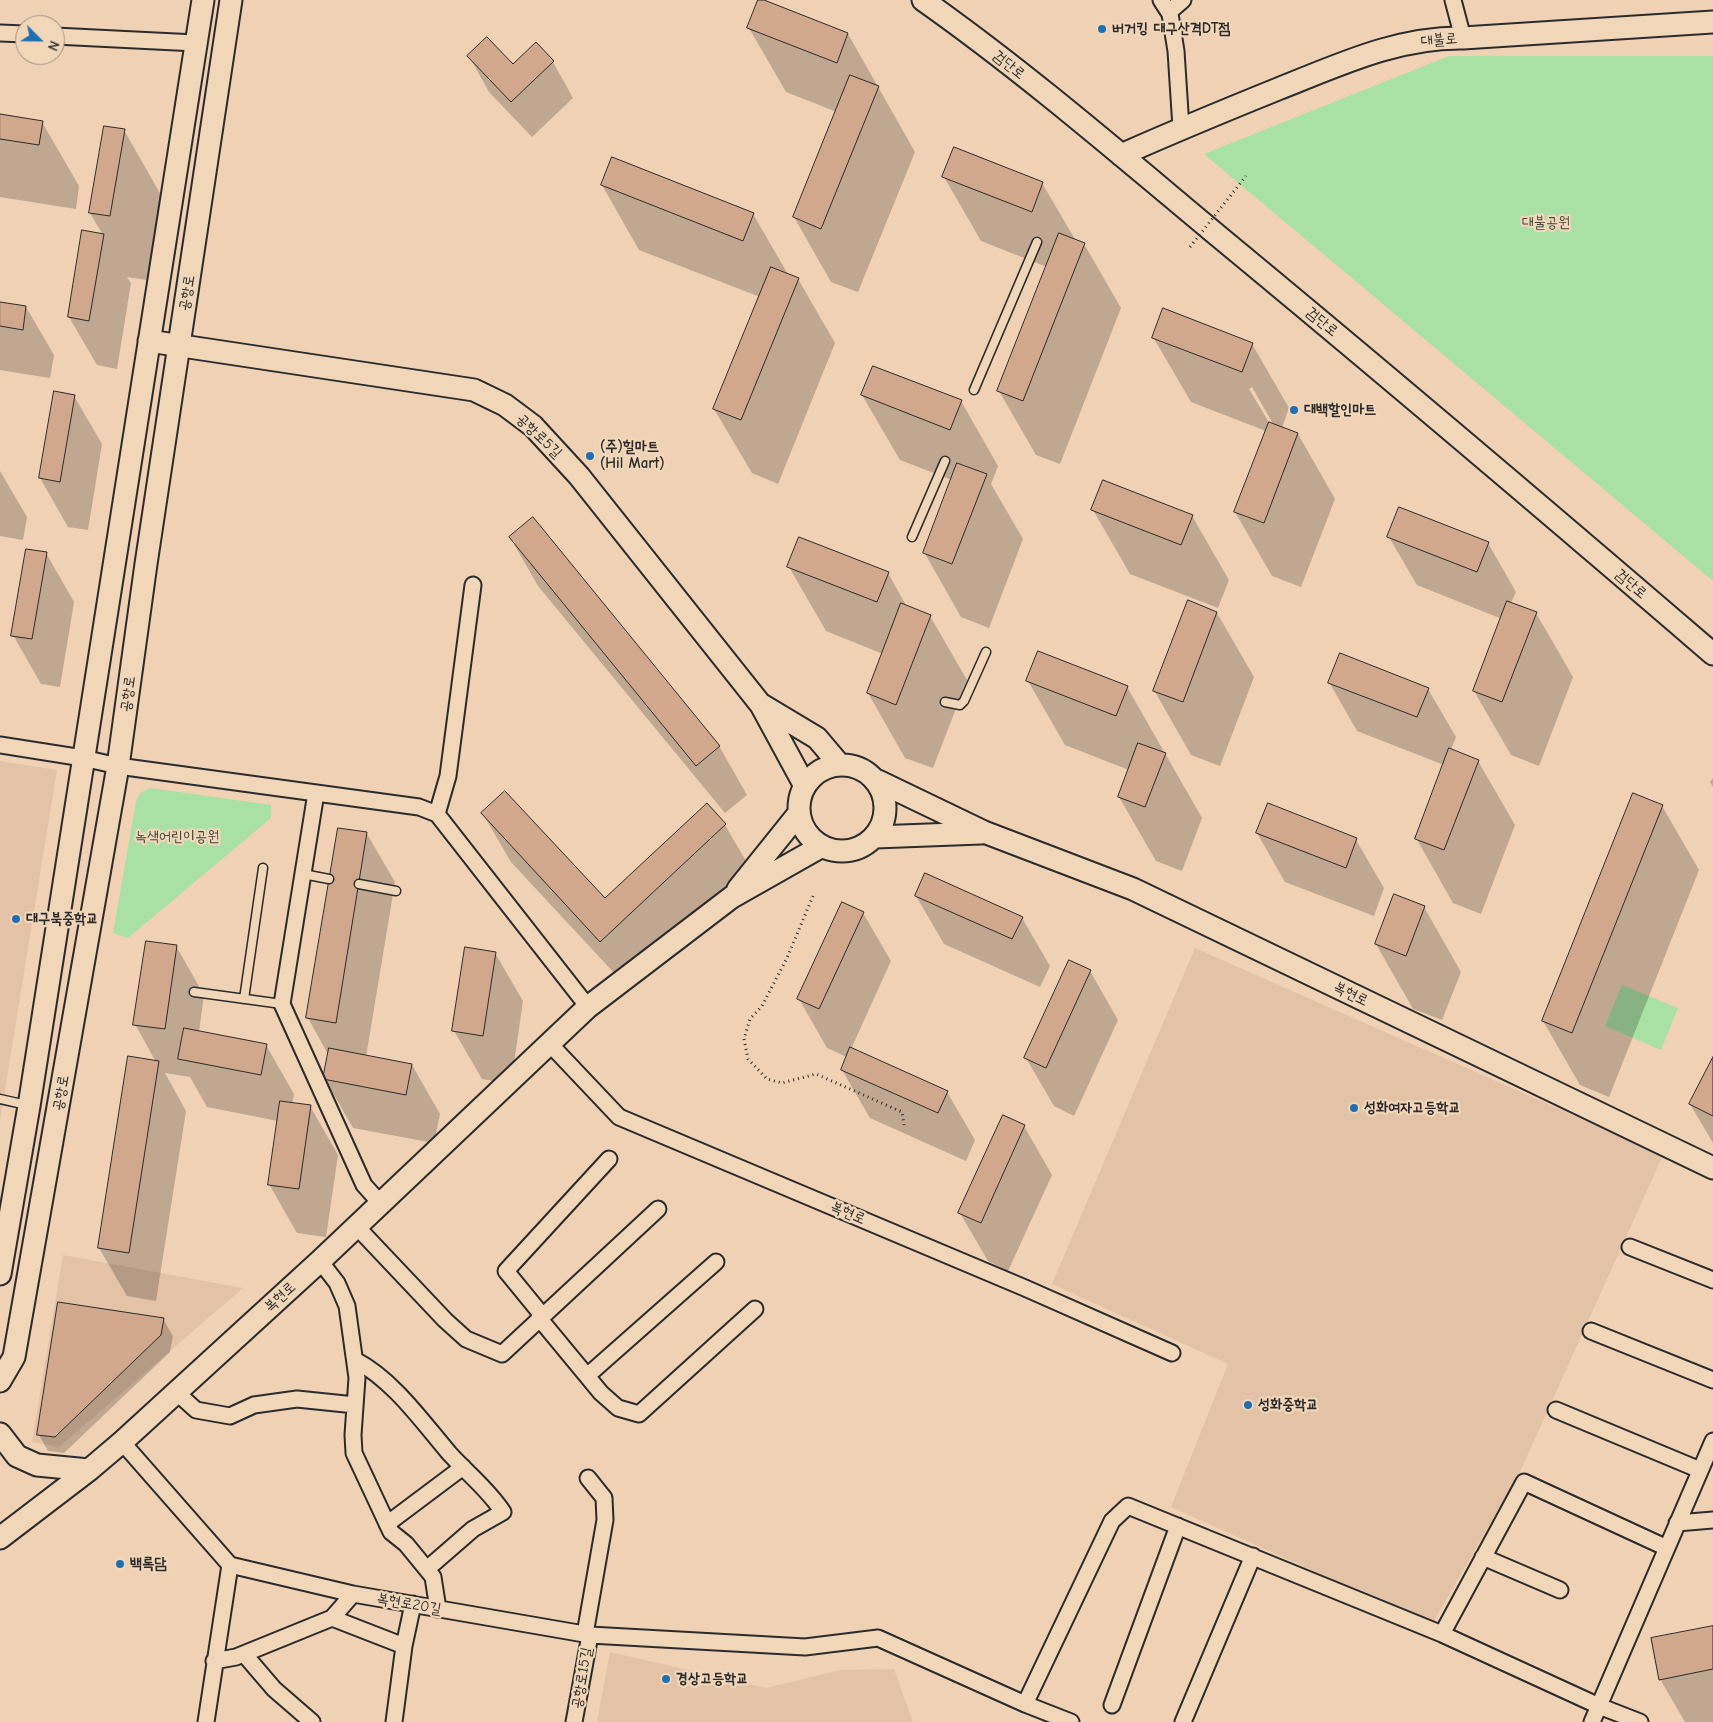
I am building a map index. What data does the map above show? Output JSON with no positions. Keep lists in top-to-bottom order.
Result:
{
  "streets": {
    "main road": [
      "대불로",
      "검단로",
      "공항로",
      "공항로5길",
      "복현로"
    ],
    "street": ["복현로20길", "공항로15길"]
  },
  "crossings": [
    ["대불로", "검단로"],
    ["공항로", "공항로5길"],
    ["복현로20길", "공항로15길"]
  ],
  "parks": ["대불공원", "녹색어린이공원"],
  "places": [
    "버거킹 대구산격DT점",
    "대백할인마트",
    "(주)힐마트 (Hil Mart)",
    "대구북중학교",
    "성화여자고등학교",
    "성화중학교",
    "백록담",
    "경상고등학교"
  ],
  "north": "bottom right"
}
